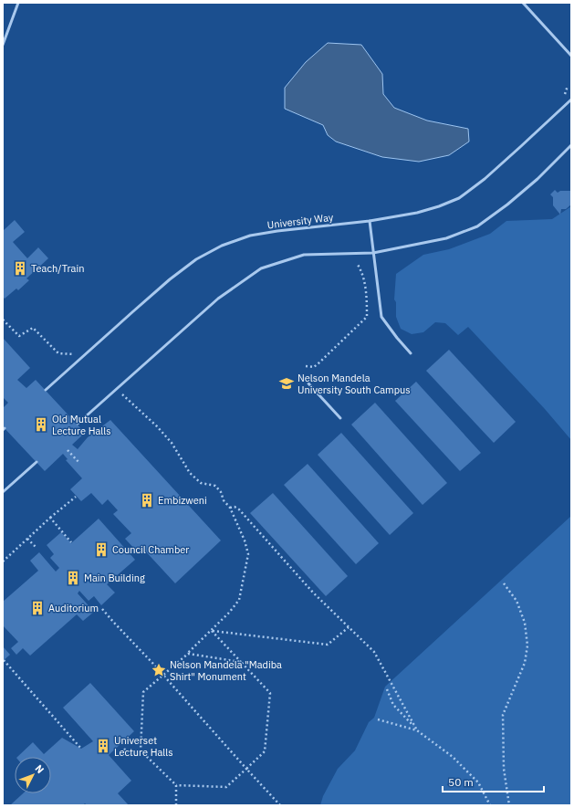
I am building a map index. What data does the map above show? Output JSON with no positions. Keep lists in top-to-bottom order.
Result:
{
  "streets": {
    "lane": ["University Way"]
  },
  "places": {
    "building": [
      "Teach/Train",
      "Old Mutual Lecture Halls",
      "Embizweni",
      "Council Chamber",
      "Main Building",
      "Auditorium",
      "Universet Lecture Halls"
    ],
    "school or university": ["Nelson Mandela University South Campus"],
    "place": ["Nelson Mandela \"Madiba Shirt\" Monument"]
  },
  "scale_bar": "50 m",
  "north": "top right"
}
